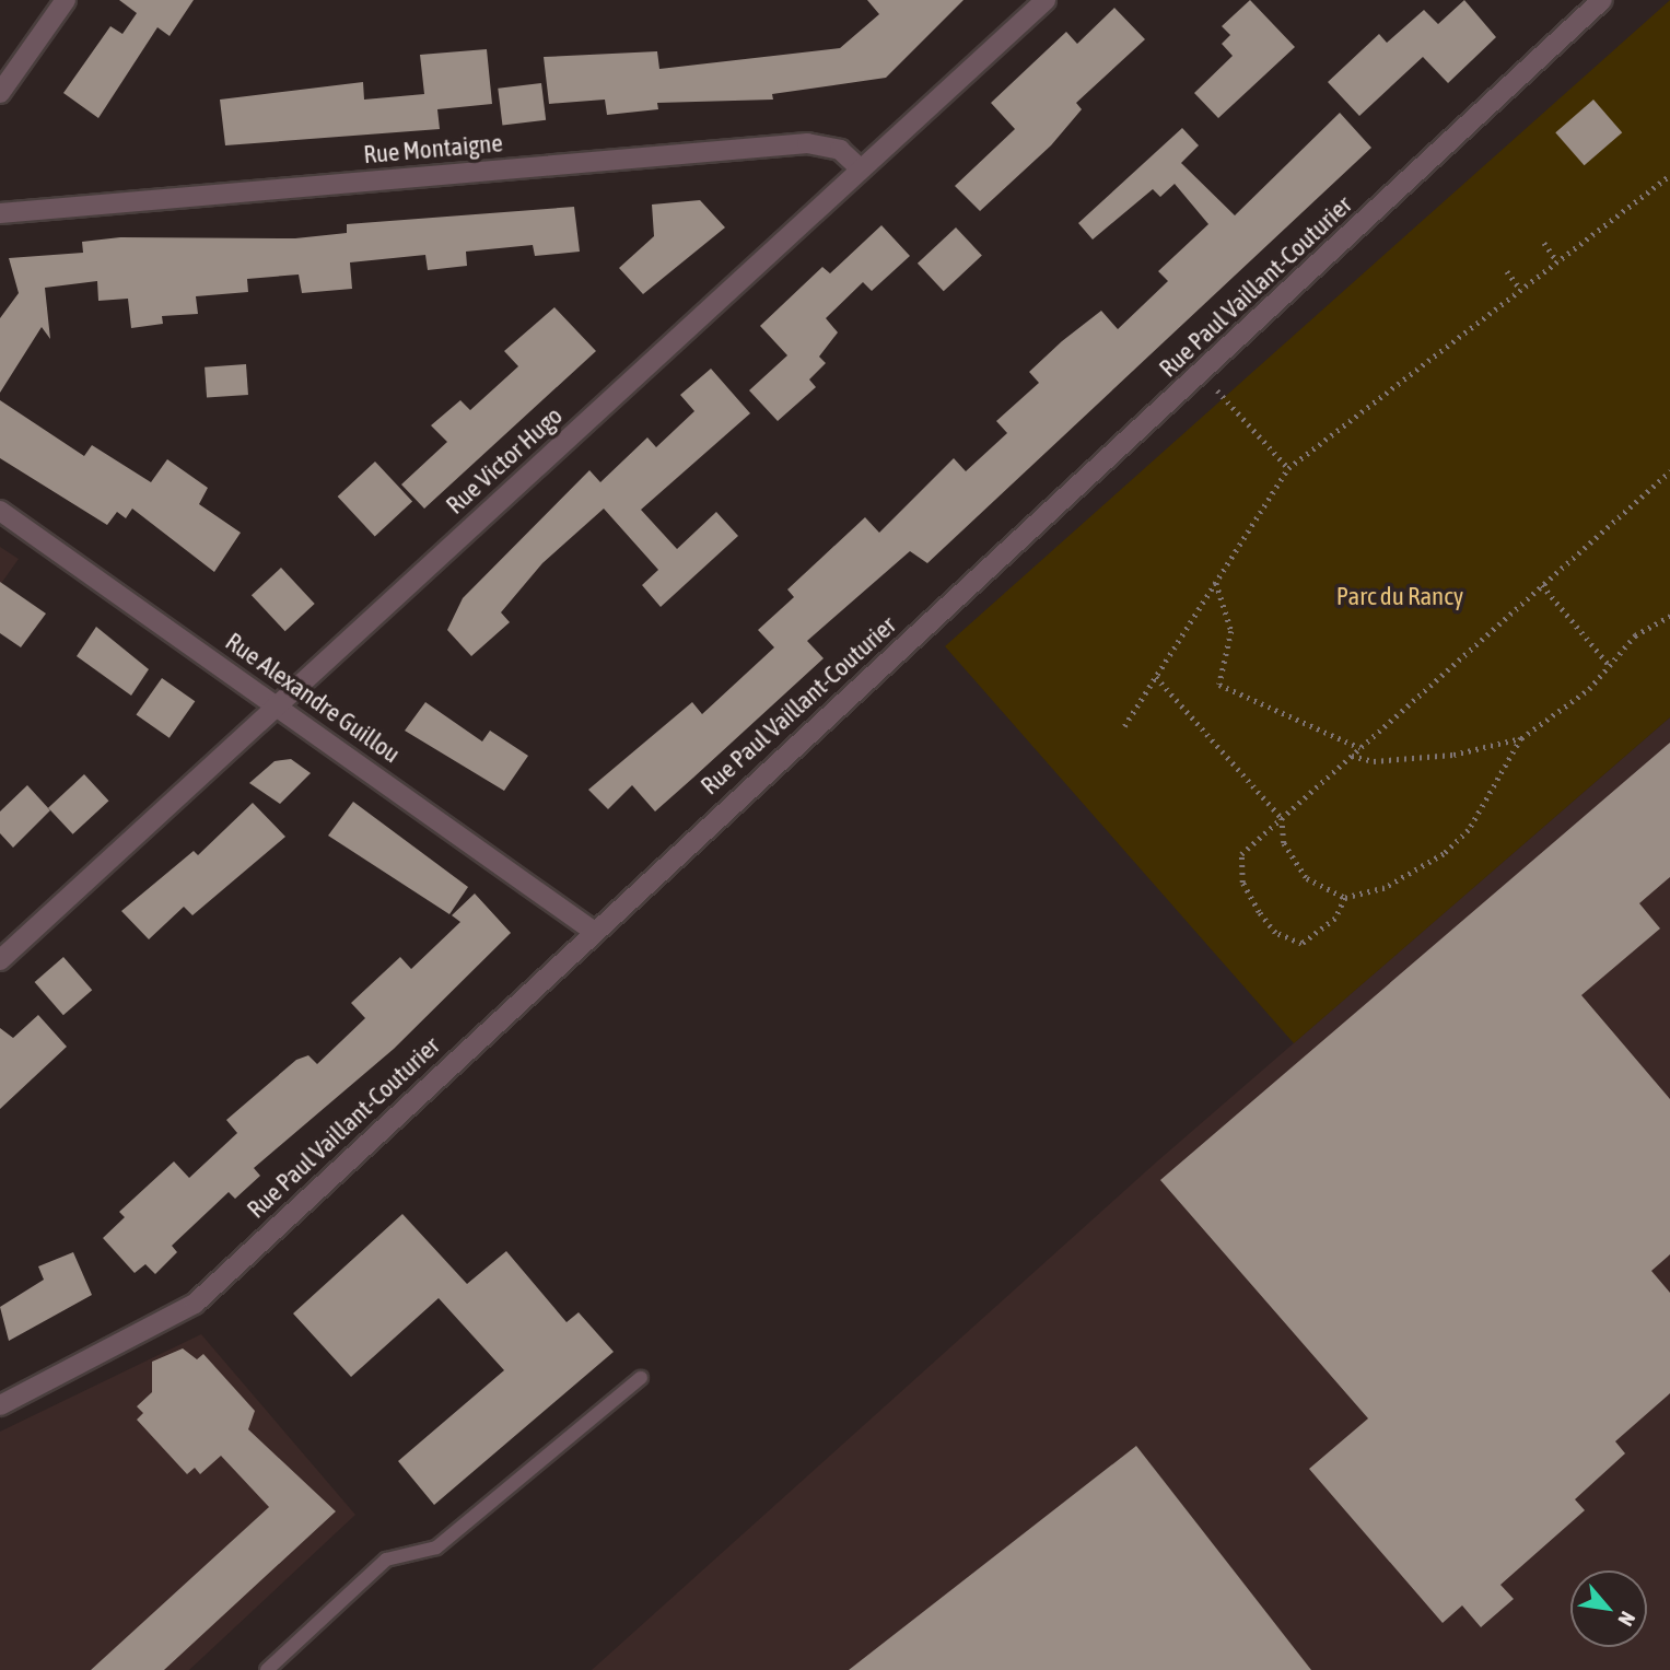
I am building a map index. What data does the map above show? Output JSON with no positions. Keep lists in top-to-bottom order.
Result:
{
  "streets": {
    "street": [
      "Rue Montaigne",
      "Rue Paul Vaillant-Couturier",
      "Rue Victor Hugo",
      "Rue Alexandre Guillou"
    ]
  },
  "crossings": [
    ["Rue Montaigne", "Rue Victor Hugo"],
    ["Rue Paul Vaillant-Couturier", "Rue Alexandre Guillou"],
    ["Rue Victor Hugo", "Rue Alexandre Guillou"]
  ],
  "parks": ["Parc du Rancy"],
  "north": "bottom right"
}
